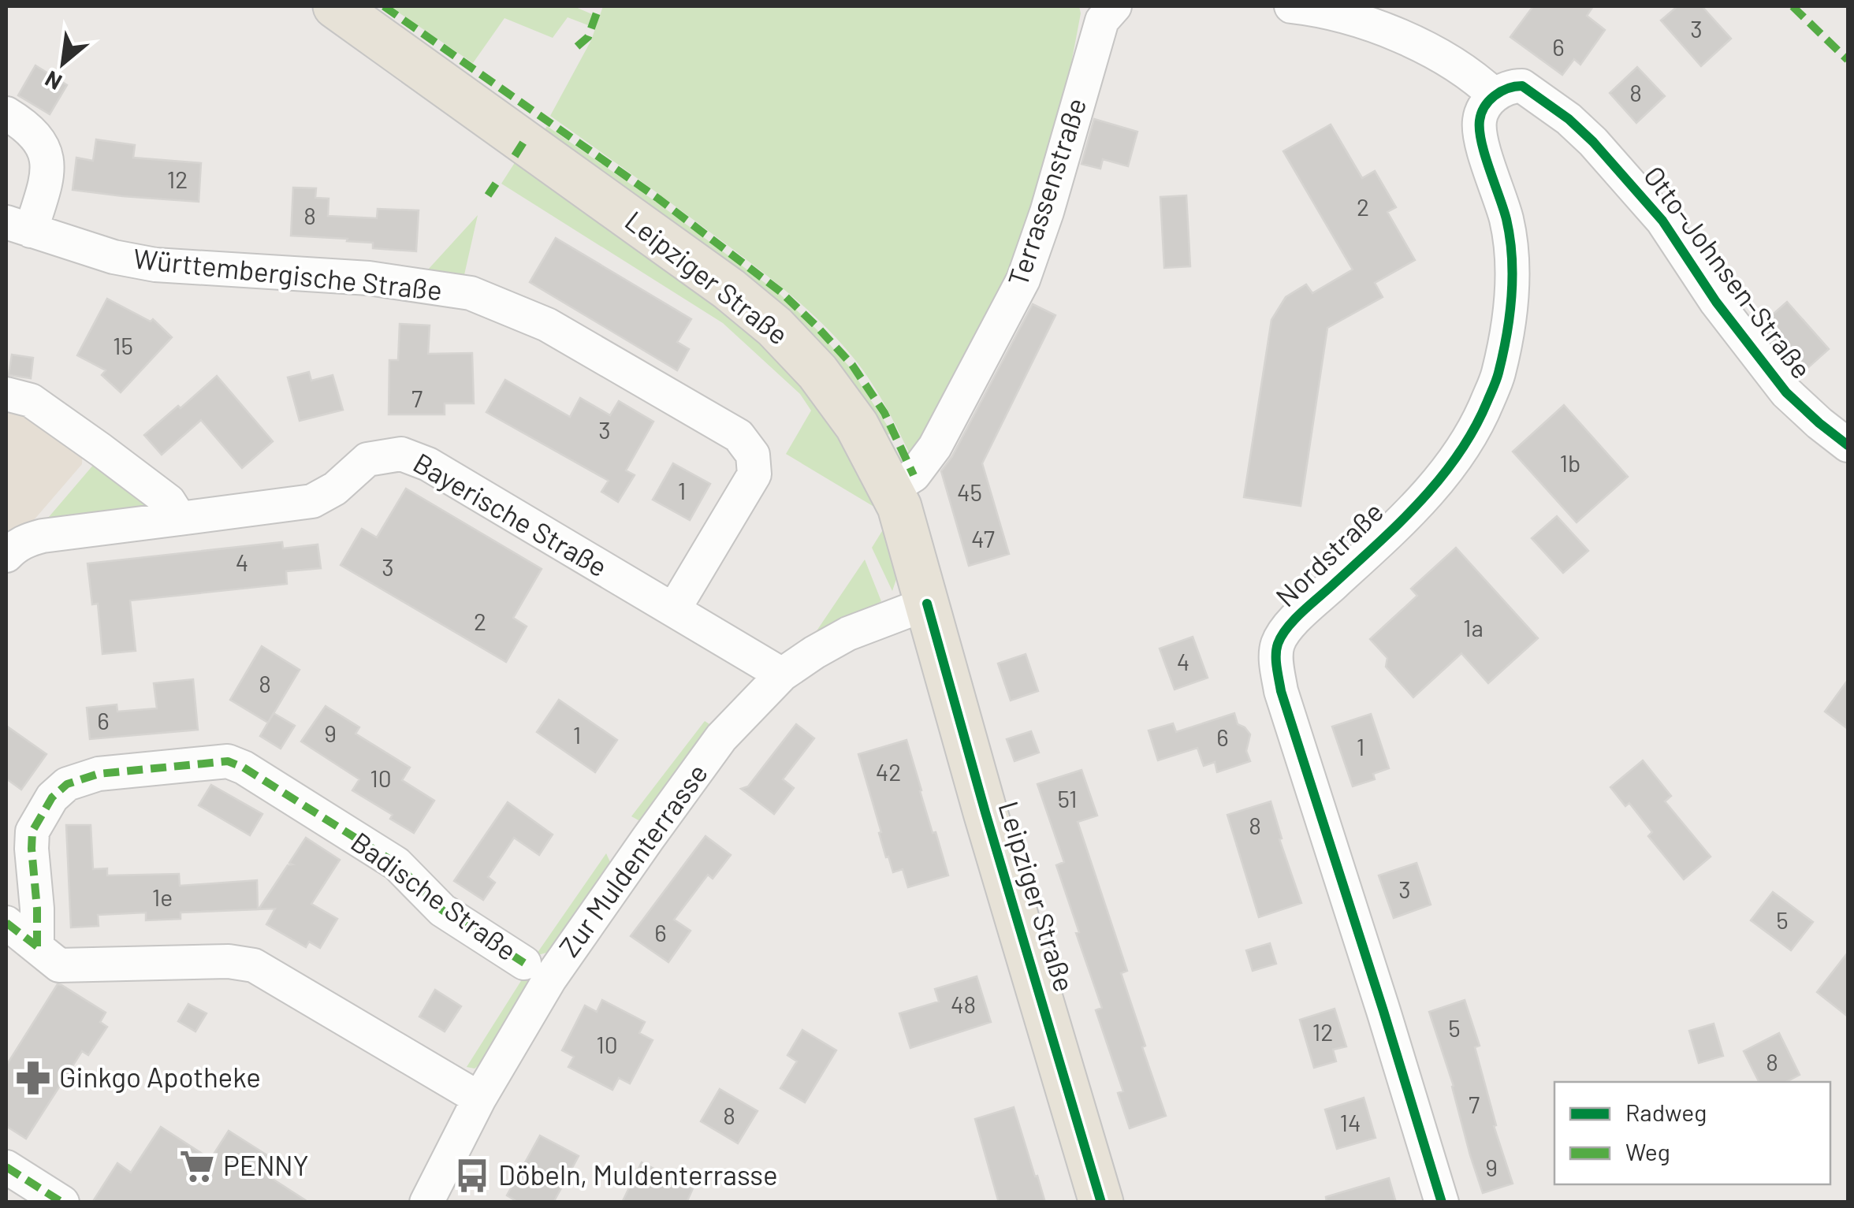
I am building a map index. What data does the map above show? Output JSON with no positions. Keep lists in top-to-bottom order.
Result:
{
  "streets": {
    "main road": ["Leipziger Straße"],
    "street": [
      "Terrassenstraße",
      "Otto-Johnsen-Straße",
      "Württembergische Straße",
      "Bayerische Straße",
      "Nordstraße",
      "Zur Muldenterrasse",
      "Badische Straße"
    ]
  },
  "crossings": [
    ["Terrassenstraße", "Leipziger Straße"],
    ["Otto-Johnsen-Straße", "Nordstraße"],
    ["Württembergische Straße", "Bayerische Straße"],
    ["Leipziger Straße", "Zur Muldenterrasse"],
    ["Bayerische Straße", "Zur Muldenterrasse"]
  ],
  "places": {
    "pharmacy": ["Ginkgo Apotheke"],
    "supermarket": ["PENNY"],
    "bus stop": ["Döbeln, Muldenterrasse"]
  },
  "house_numbers": [
    "3",
    "6",
    "8",
    "12",
    "2",
    "8",
    "15",
    "7",
    "3",
    "1b",
    "1",
    "45",
    "47",
    "4",
    "3",
    "2",
    "1a",
    "4",
    "8",
    "6",
    "9",
    "1",
    "6",
    "1",
    "42",
    "10",
    "51",
    "8",
    "3",
    "1e",
    "5",
    "6",
    "48",
    "5",
    "12",
    "10",
    "8",
    "7",
    "8",
    "14",
    "9"
  ],
  "legend": ["Radweg", "Weg"],
  "north": "bottom left"
}
